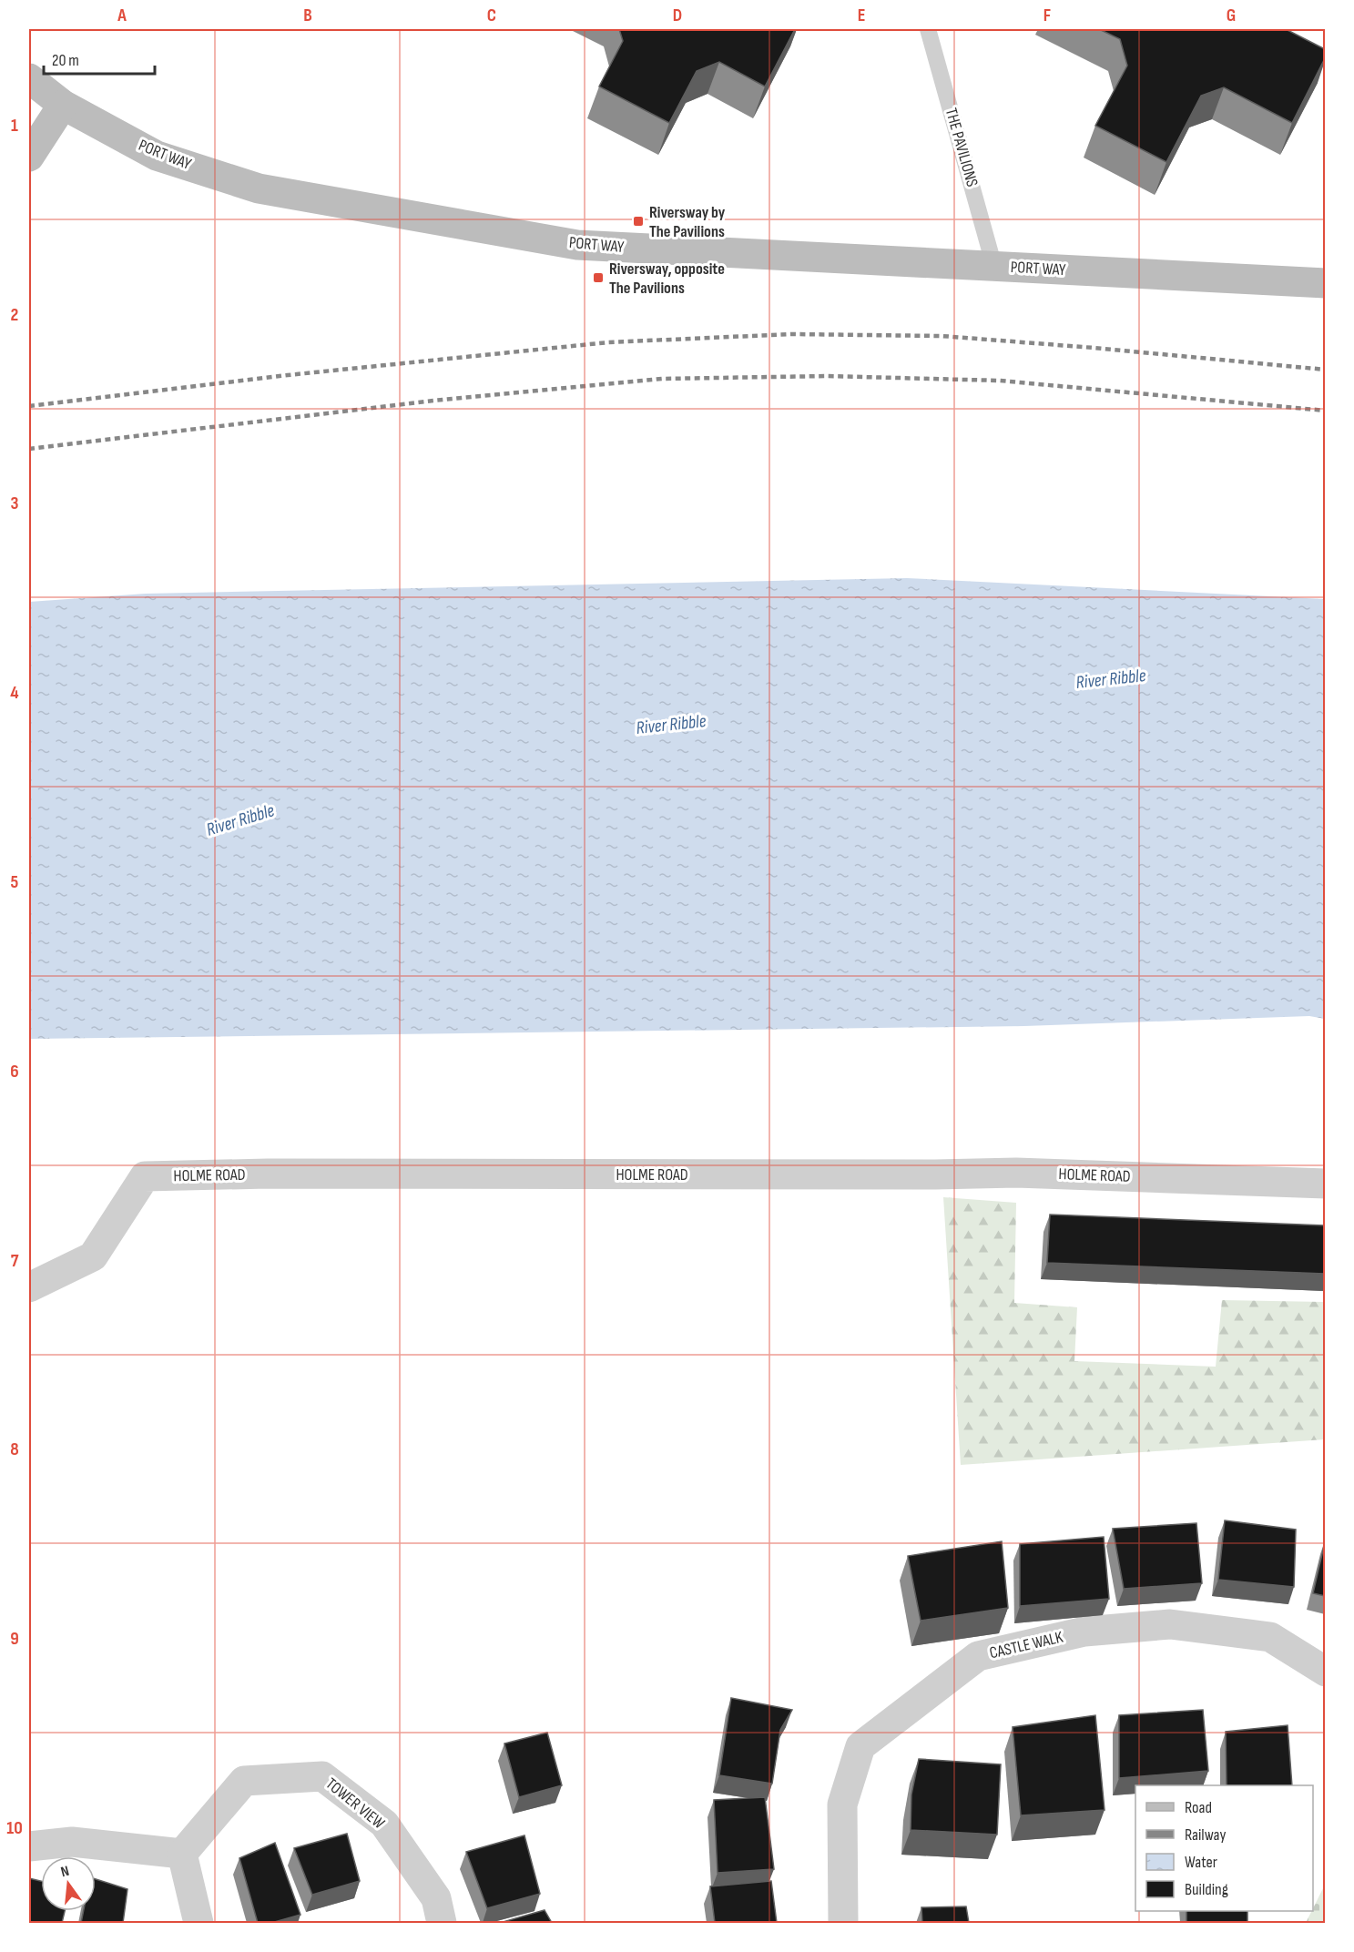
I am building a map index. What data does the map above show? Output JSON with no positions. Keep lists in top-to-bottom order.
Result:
{
  "streets": {
    "street": [
      "PORT WAY",
      "HOLME ROAD",
      "CASTLE WALK",
      "TOWER VIEW"
    ],
    "lane": ["THE PAVILIONS"]
  },
  "crossings": [
    ["THE PAVILIONS", "PORT WAY"]
  ],
  "water": ["River Ribble"],
  "places": {
    "transit": ["Riversway by The Pavilions", "Riversway, opposite The Pavilions"]
  },
  "legend": [
    "Road",
    "Railway",
    "Water",
    "Building"
  ],
  "scale_bar": "20 m",
  "north": "top",
  "grid": {
    "columns": [
      "A",
      "B",
      "C",
      "D",
      "E",
      "F",
      "G"
    ],
    "rows": [
      "1",
      "2",
      "3",
      "4",
      "5",
      "6",
      "7",
      "8",
      "9",
      "10"
    ]
  }
}
